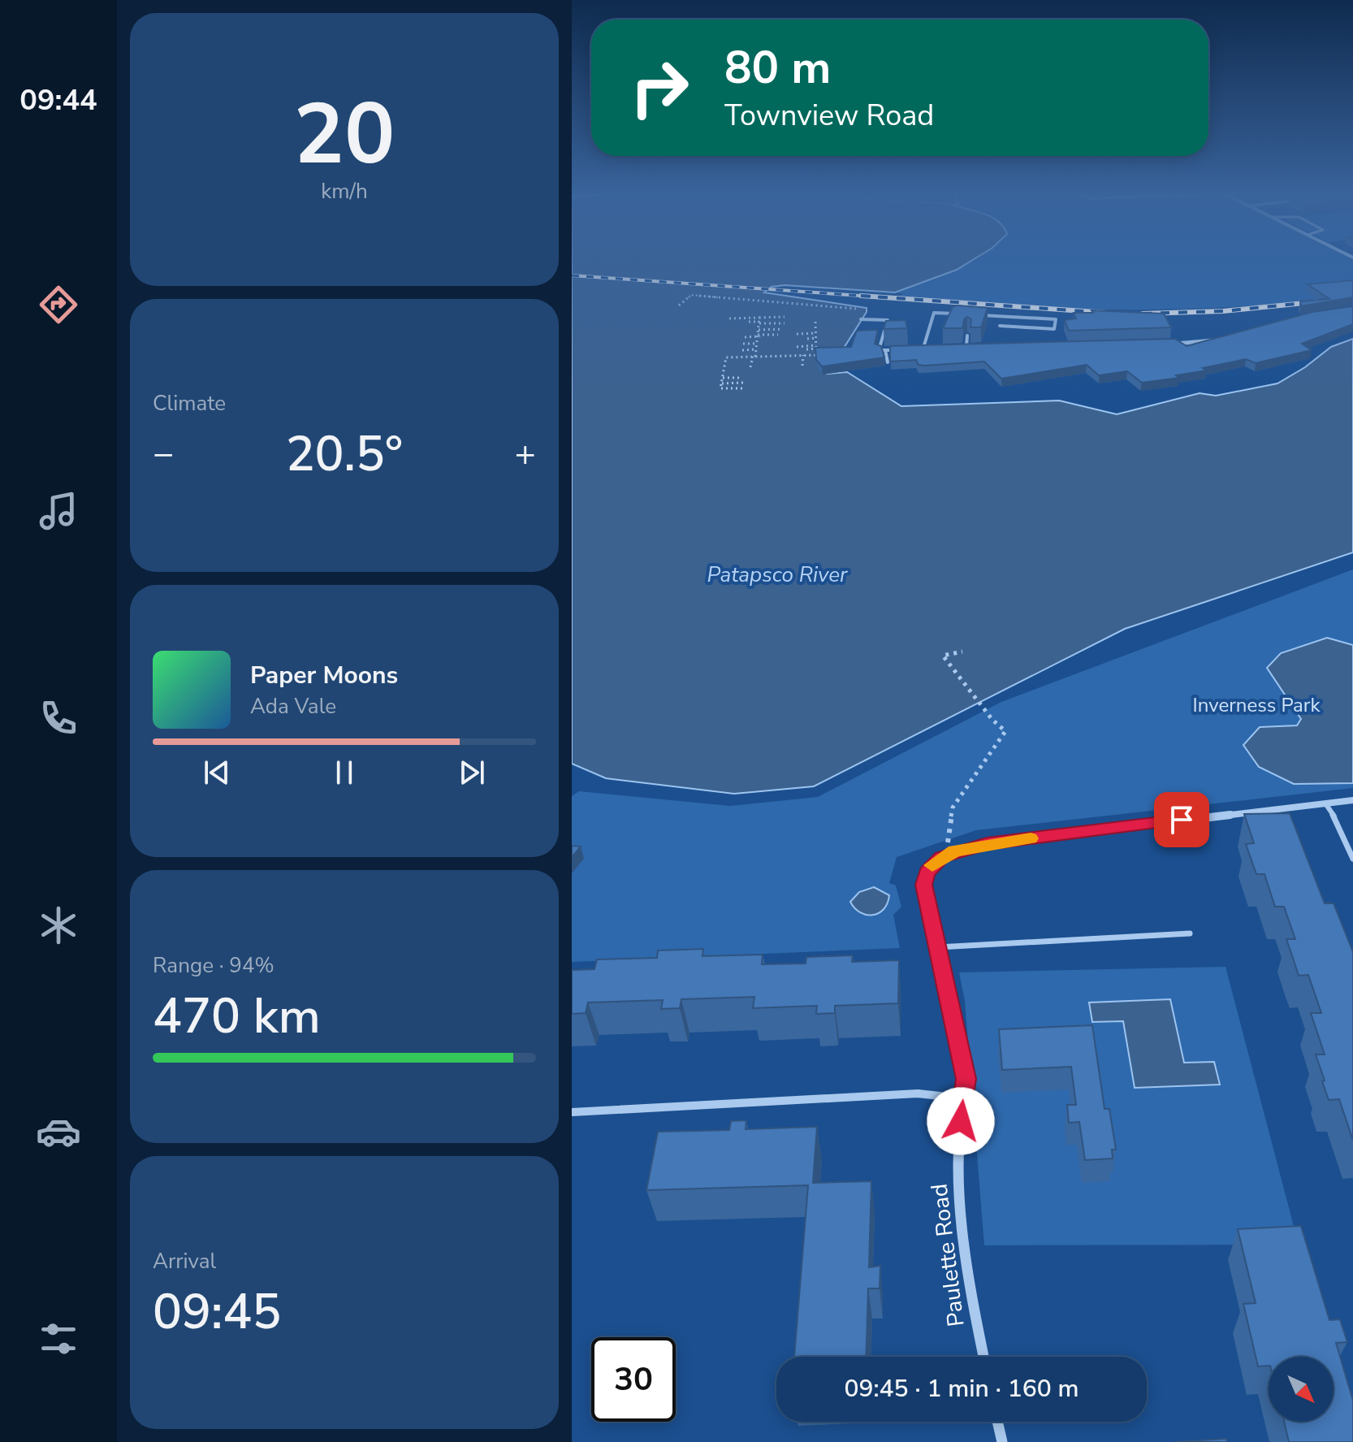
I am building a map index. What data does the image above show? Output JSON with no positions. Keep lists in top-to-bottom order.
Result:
{
  "streets": {
    "street": ["Paulette Road"]
  },
  "water": ["Patapsco River"],
  "parks": ["Inverness Park"],
  "north": "bottom right",
  "page": {
    "tabs": "09:44",
    "tile": [
      ["20", "km/h"],
      "Climate",
      ["Range · 94%", "470 km"],
      ["Arrival", "09:45"]
    ],
    "turn": ["80 m", "Townview Road"],
    "heat": ["−", "20.5°", "+"],
    "song": ["Paper Moons", "Ada Vale"],
    "limit": "30",
    "trip": "09:45 · 1 min · 160 m"
  }
}
